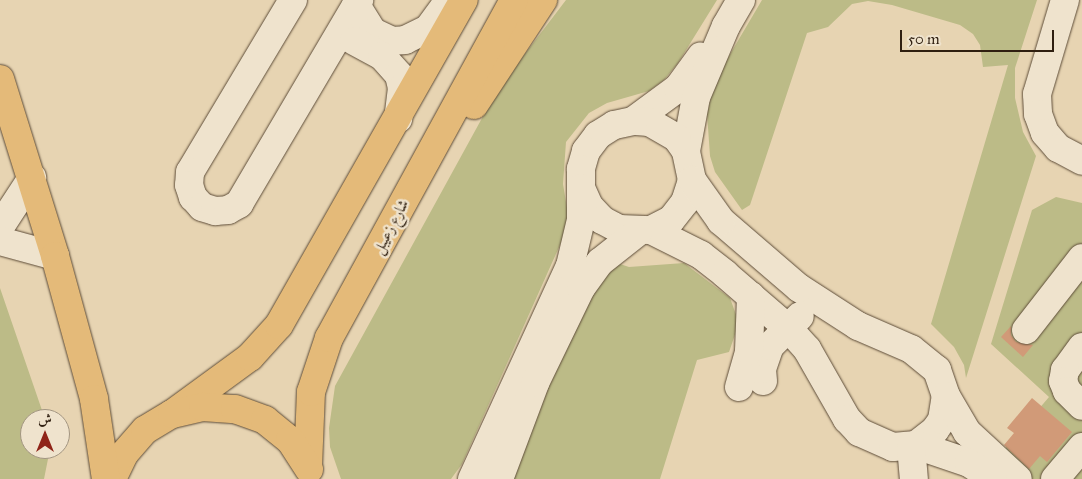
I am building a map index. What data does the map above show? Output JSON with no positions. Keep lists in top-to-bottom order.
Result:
{
  "streets": {
    "main road": ["شارع زعيبل"]
  },
  "scale_bar": "50 m",
  "north": "top"
}
